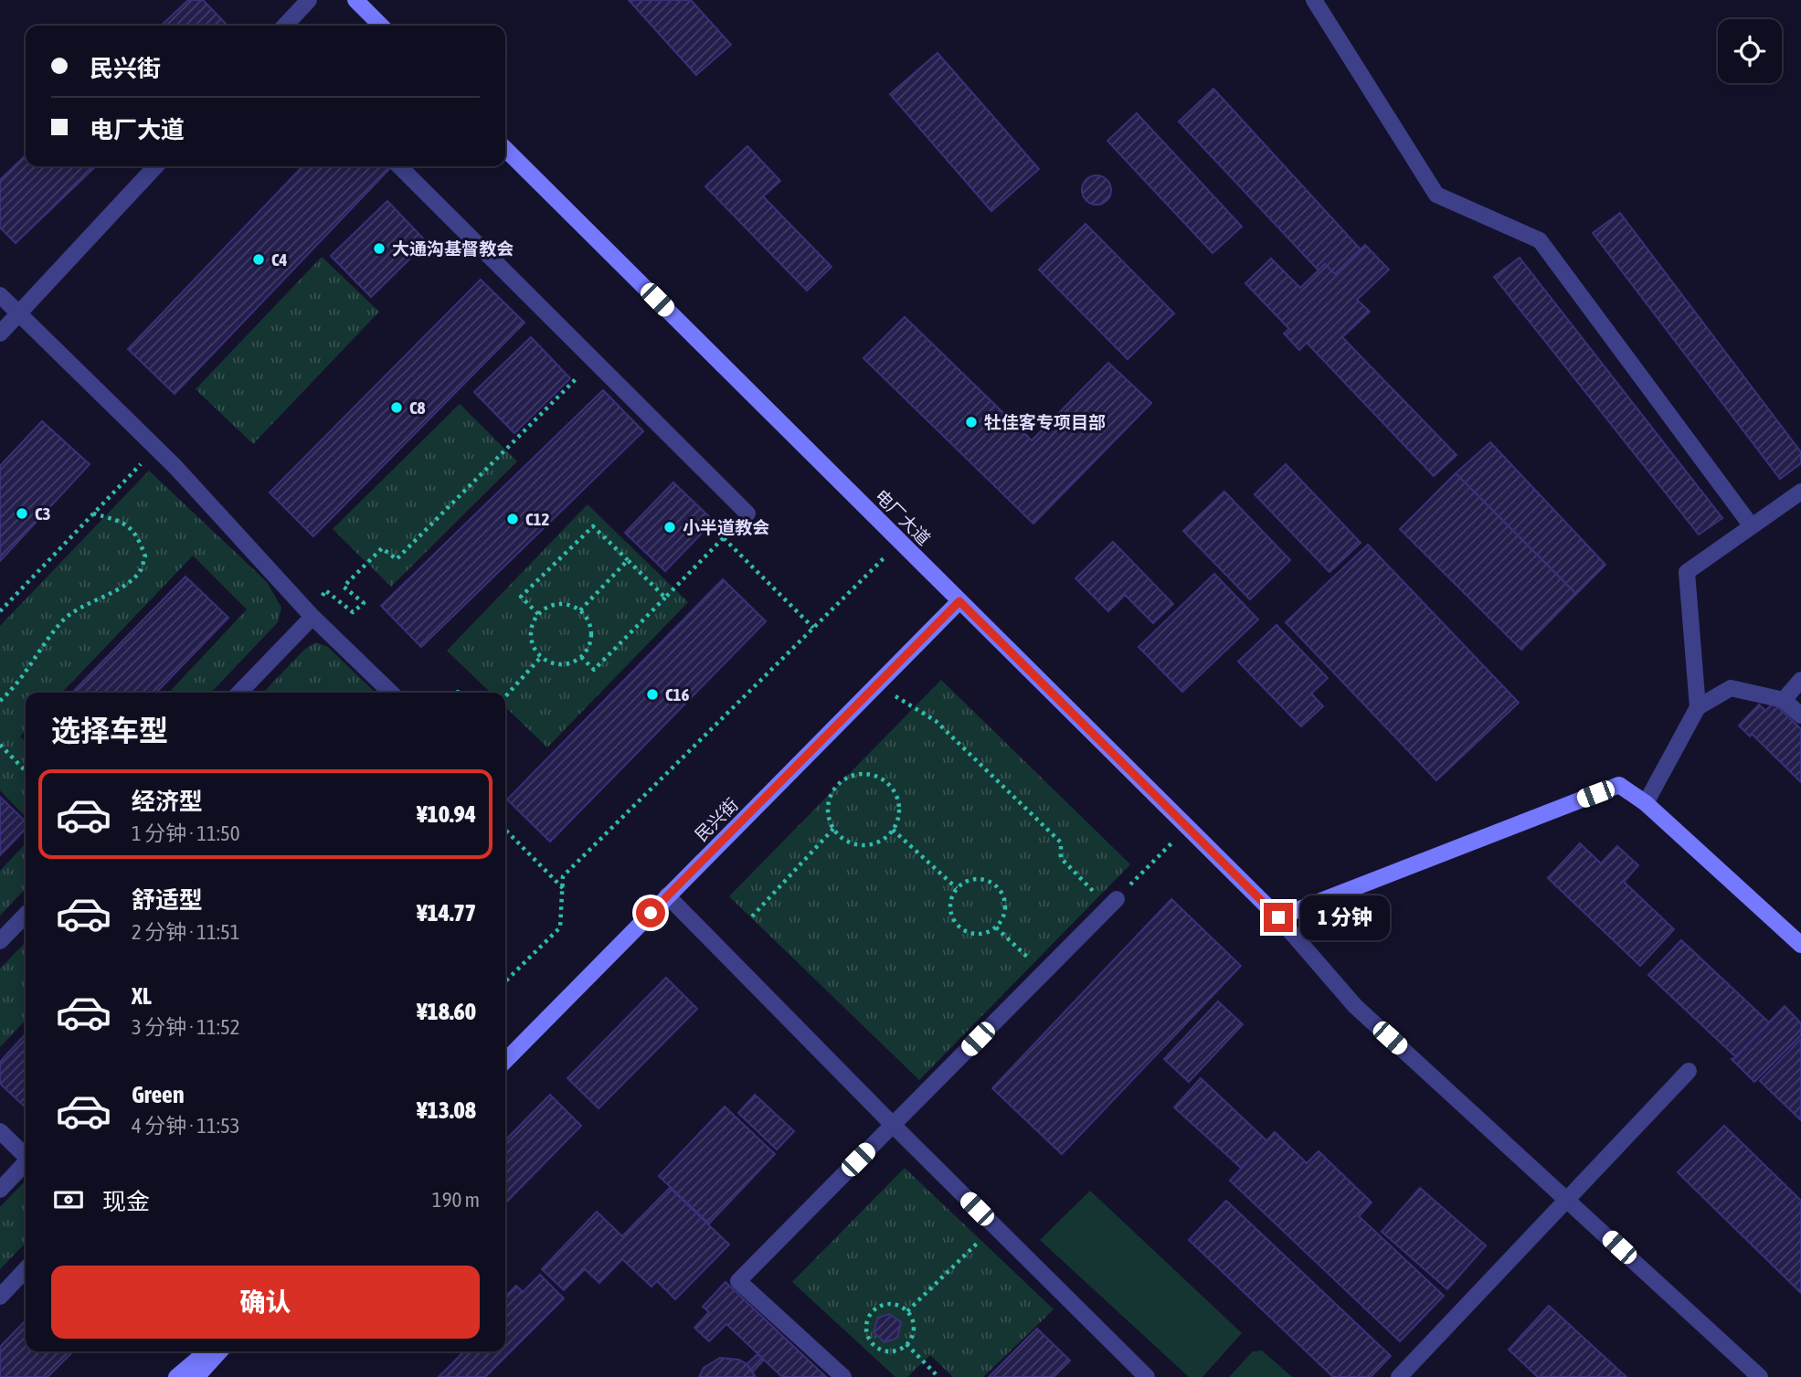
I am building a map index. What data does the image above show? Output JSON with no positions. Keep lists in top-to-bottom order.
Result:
{
  "streets": {
    "street": ["电厂大道", "民兴街"]
  },
  "crossings": [
    ["电厂大道", "民兴街"]
  ],
  "places": [
    "大通沟基督教会",
    "C4",
    "C8",
    "牡佳客专项目部",
    "C3",
    "C12",
    "小半道教会",
    "C16"
  ],
  "page": {
    "banner": ["民兴街", "电厂大道"],
    "heading": "选择车型",
    "list": [
      {
        "name": "经济型",
        "note": "1 分钟 · 11:50",
        "value": "¥10.94"
      },
      {
        "name": "舒适型",
        "note": "2 分钟 · 11:51",
        "value": "¥14.77"
      },
      {
        "name": "XL",
        "note": "3 分钟 · 11:52",
        "value": "¥18.60"
      },
      {
        "name": "Green",
        "note": "4 分钟 · 11:53",
        "value": "¥13.08"
      }
    ],
    "bubble": "1 分钟",
    "pay": ["现金", "190 m"],
    "buttons": "确认"
  }
}
